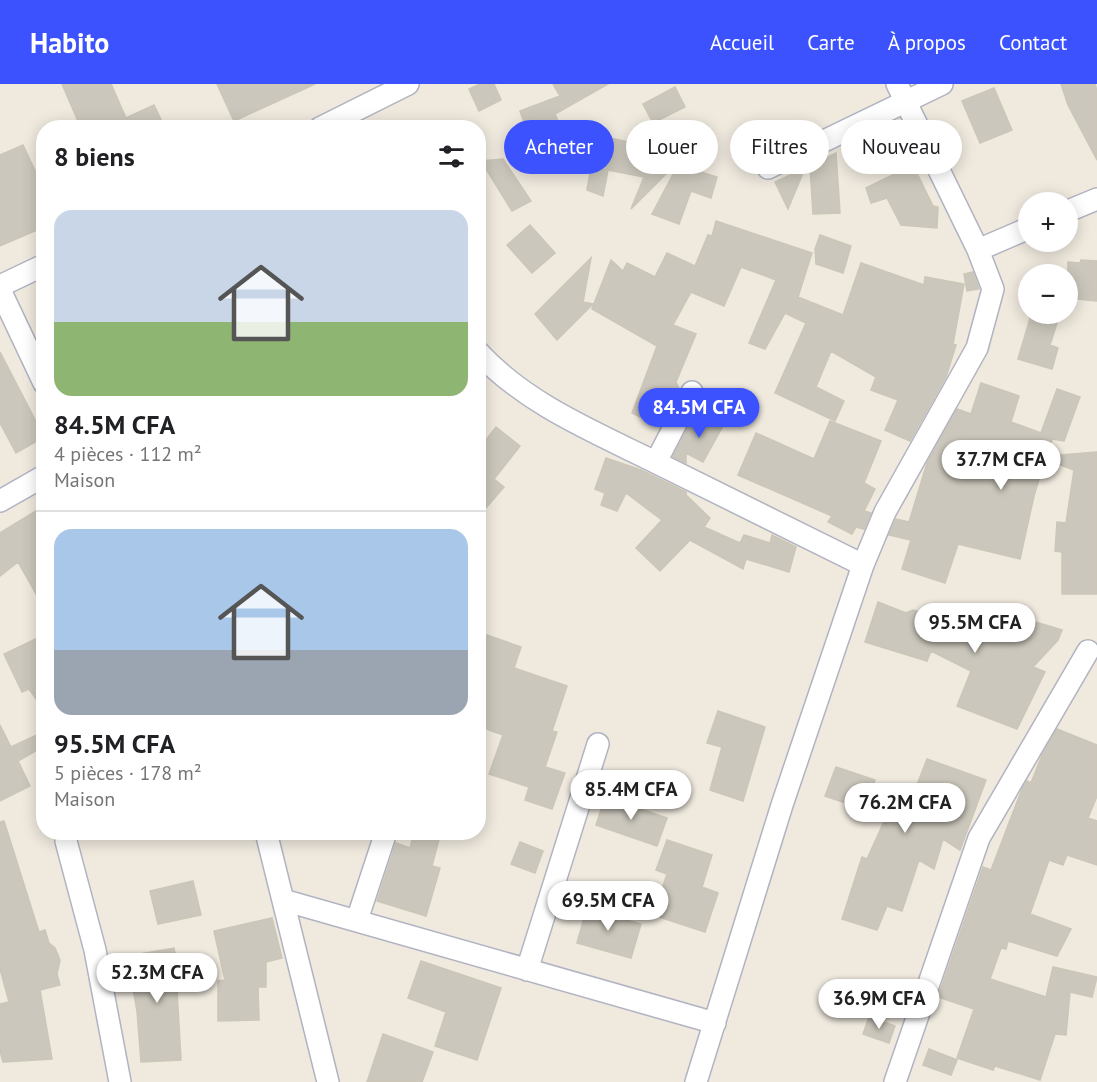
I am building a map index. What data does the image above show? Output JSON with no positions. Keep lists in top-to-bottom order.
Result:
{
  "page": {
    "header": "Habito",
    "nav": [
      "Accueil",
      "Carte",
      "À propos",
      "Contact"
    ],
    "chip": [
      "Acheter",
      "Louer",
      "Filtres",
      "Nouveau"
    ],
    "heading": "8 biens",
    "map_buttons": ["+", "−"],
    "list": [
      {
        "name": "84.5M CFA",
        "note": "4 pièces · 112 m² · Maison"
      },
      {
        "name": "95.5M CFA",
        "note": "5 pièces · 178 m² · Maison"
      }
    ],
    "price": [
      "84.5M CFA",
      "37.7M CFA",
      "95.5M CFA",
      "85.4M CFA",
      "76.2M CFA",
      "69.5M CFA",
      "52.3M CFA",
      "36.9M CFA"
    ]
  }
}
